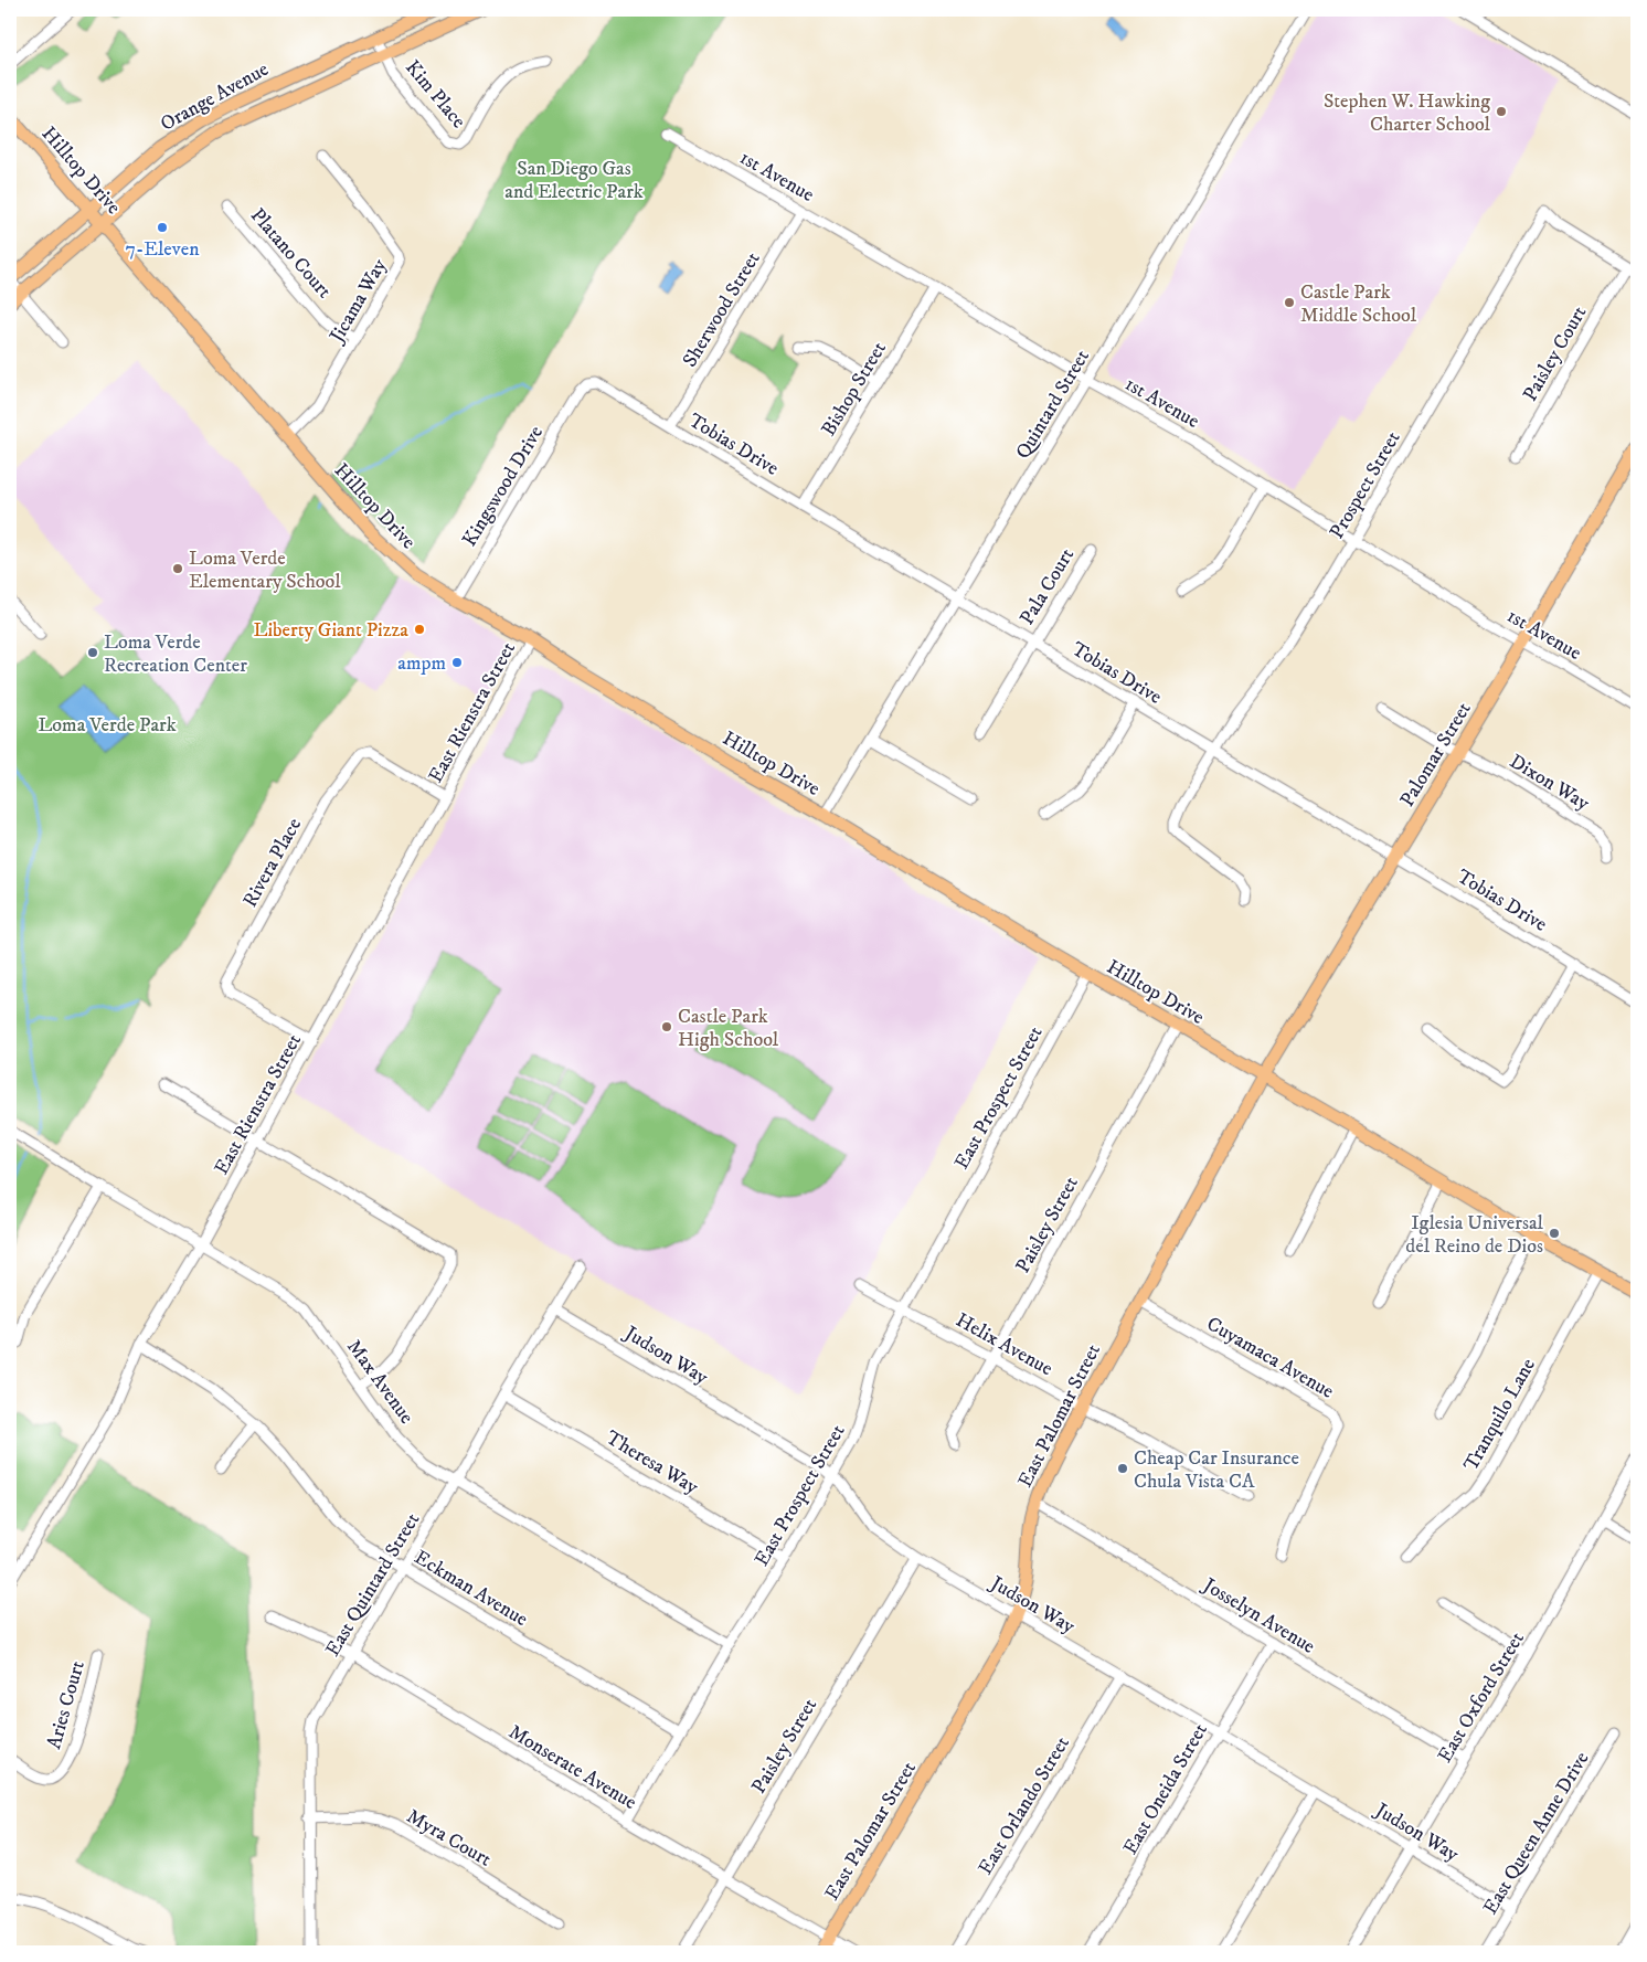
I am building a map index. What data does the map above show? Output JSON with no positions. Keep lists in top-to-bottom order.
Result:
{
  "streets": {
    "main road": [
      "Orange Avenue",
      "Hilltop Drive",
      "Palomar Street",
      "East Palomar Street"
    ],
    "street": [
      "Kim Place",
      "1st Avenue",
      "Platano Court",
      "Jicama Way",
      "Sherwood Street",
      "Paisley Court",
      "Bishop Street",
      "Quintard Street",
      "Tobias Drive",
      "Prospect Street",
      "Kingswood Drive",
      "Pala Court",
      "East Rienstra Street",
      "Dixon Way",
      "Rivera Place",
      "East Prospect Street",
      "Paisley Street",
      "Helix Avenue",
      "Judson Way",
      "Cuyamaca Avenue",
      "Max Avenue",
      "Tranquilo Lane",
      "Theresa Way",
      "East Quintard Street",
      "Eckman Avenue",
      "Josselyn Avenue",
      "East Oxford Street",
      "Aries Court",
      "Monserate Avenue",
      "East Oneida Street",
      "East Orlando Street",
      "East Queen Anne Drive",
      "Myra Court"
    ]
  },
  "crossings": [
    ["Kim Place", "Orange Avenue"],
    ["Orange Avenue", "Hilltop Drive"],
    ["Hilltop Drive", "Jicama Way"],
    ["Hilltop Drive", "Quintard Street"],
    ["Hilltop Drive", "Kingswood Drive"],
    ["Hilltop Drive", "East Rienstra Street"],
    ["Hilltop Drive", "Palomar Street"],
    ["Hilltop Drive", "East Prospect Street"],
    ["Hilltop Drive", "Paisley Street"],
    ["Hilltop Drive", "Tranquilo Lane"],
    ["Hilltop Drive", "East Palomar Street"],
    ["1st Avenue", "Sherwood Street"],
    ["1st Avenue", "Bishop Street"],
    ["1st Avenue", "Quintard Street"],
    ["1st Avenue", "Prospect Street"],
    ["1st Avenue", "Palomar Street"],
    ["Platano Court", "Jicama Way"],
    ["Sherwood Street", "Tobias Drive"],
    ["Paisley Court", "Prospect Street"],
    ["Bishop Street", "Tobias Drive"],
    ["Quintard Street", "Tobias Drive"],
    ["Tobias Drive", "Prospect Street"],
    ["Tobias Drive", "Kingswood Drive"],
    ["Tobias Drive", "Pala Court"],
    ["Tobias Drive", "Palomar Street"],
    ["East Rienstra Street", "Rivera Place"],
    ["East Rienstra Street", "Max Avenue"],
    ["East Rienstra Street", "Eckman Avenue"],
    ["Palomar Street", "Dixon Way"],
    ["Palomar Street", "East Palomar Street"],
    ["East Prospect Street", "Helix Avenue"],
    ["East Prospect Street", "Judson Way"],
    ["East Prospect Street", "Max Avenue"],
    ["East Prospect Street", "Theresa Way"],
    ["East Prospect Street", "Eckman Avenue"],
    ["East Prospect Street", "Monserate Avenue"],
    ["Paisley Street", "Helix Avenue"],
    ["Paisley Street", "Judson Way"],
    ["Paisley Street", "Monserate Avenue"],
    ["Helix Avenue", "East Palomar Street"],
    ["Judson Way", "East Palomar Street"],
    ["Judson Way", "East Quintard Street"],
    ["Judson Way", "East Oxford Street"],
    ["Judson Way", "East Oneida Street"],
    ["Judson Way", "East Orlando Street"],
    ["Judson Way", "East Queen Anne Drive"],
    ["Cuyamaca Avenue", "East Palomar Street"],
    ["Max Avenue", "East Quintard Street"],
    ["East Palomar Street", "Josselyn Avenue"],
    ["East Palomar Street", "Monserate Avenue"],
    ["Theresa Way", "East Quintard Street"],
    ["East Quintard Street", "Eckman Avenue"],
    ["East Quintard Street", "Monserate Avenue"],
    ["East Quintard Street", "Myra Court"],
    ["Josselyn Avenue", "East Oxford Street"],
    ["Josselyn Avenue", "East Oneida Street"]
  ],
  "parks": ["San Diego Gas and Electric Park", "Loma Verde Park"],
  "places": [
    "Stephen W. Hawking Charter School",
    "7-Eleven",
    "Castle Park Middle School",
    "Loma Verde Elementary School",
    "Liberty Giant Pizza",
    "Loma Verde Recreation Center",
    "ampm",
    "Castle Park High School",
    "Iglesia Universal del Reino de Dios",
    "Cheap Car Insurance Chula Vista CA"
  ]
}
